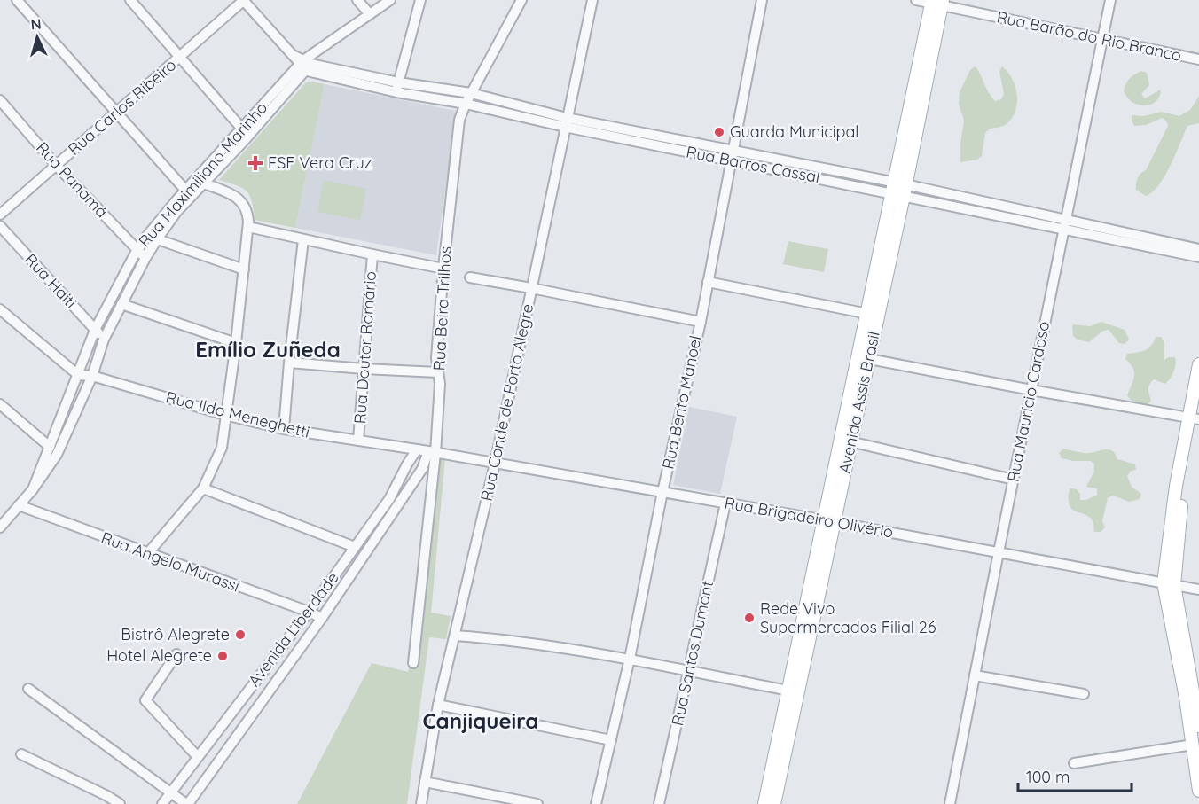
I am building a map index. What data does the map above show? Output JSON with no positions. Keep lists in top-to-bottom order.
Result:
{
  "streets": {
    "main road": ["Avenida Assis Brasil"],
    "street": [
      "Rua Barão do Rio Branco",
      "Rua Carlos Ribeiro",
      "Rua Barros Cassal",
      "Rua Maximiliano Marinho",
      "Rua Panamá",
      "Rua Haiti",
      "Rua Beira Trilhos",
      "Rua Doutor Romário",
      "Rua Maurício Cardoso",
      "Rua Conde de Porto Alegre",
      "Rua Bento Manoel",
      "Rua Ildo Meneghetti",
      "Rua Brigadeiro Olivério",
      "Rua Angelo Murassi",
      "Avenida Liberdade",
      "Rua Santos Dumont"
    ]
  },
  "crossings": [
    ["Rua Barão do Rio Branco", "Rua Maurício Cardoso"],
    ["Rua Barão do Rio Branco", "Avenida Assis Brasil"],
    ["Rua Carlos Ribeiro", "Rua Panamá"],
    ["Rua Barros Cassal", "Rua Maximiliano Marinho"],
    ["Rua Barros Cassal", "Rua Beira Trilhos"],
    ["Rua Barros Cassal", "Rua Maurício Cardoso"],
    ["Rua Barros Cassal", "Rua Conde de Porto Alegre"],
    ["Rua Barros Cassal", "Rua Bento Manoel"],
    ["Rua Barros Cassal", "Avenida Assis Brasil"],
    ["Rua Maximiliano Marinho", "Rua Panamá"],
    ["Rua Maximiliano Marinho", "Rua Haiti"],
    ["Rua Maximiliano Marinho", "Rua Ildo Meneghetti"],
    ["Rua Maximiliano Marinho", "Rua Angelo Murassi"],
    ["Rua Beira Trilhos", "Rua Brigadeiro Olivério"],
    ["Rua Beira Trilhos", "Avenida Liberdade"],
    ["Rua Doutor Romário", "Rua Ildo Meneghetti"],
    ["Rua Maurício Cardoso", "Rua Brigadeiro Olivério"],
    ["Rua Conde de Porto Alegre", "Rua Brigadeiro Olivério"],
    ["Rua Bento Manoel", "Rua Brigadeiro Olivério"],
    ["Avenida Assis Brasil", "Rua Brigadeiro Olivério"],
    ["Rua Ildo Meneghetti", "Rua Brigadeiro Olivério"],
    ["Rua Ildo Meneghetti", "Avenida Liberdade"],
    ["Rua Brigadeiro Olivério", "Avenida Liberdade"],
    ["Rua Brigadeiro Olivério", "Rua Santos Dumont"],
    ["Rua Angelo Murassi", "Avenida Liberdade"]
  ],
  "districts": ["Emílio Zuñeda", "Canjiqueira"],
  "places": {
    "other": [
      "Guarda Municipal",
      "Rede Vivo Supermercados Filial 26",
      "Bistrô Alegrete",
      "Hotel Alegrete"
    ],
    "health": ["ESF Vera Cruz"]
  },
  "scale_bar": "100 m",
  "north": "top"
}
